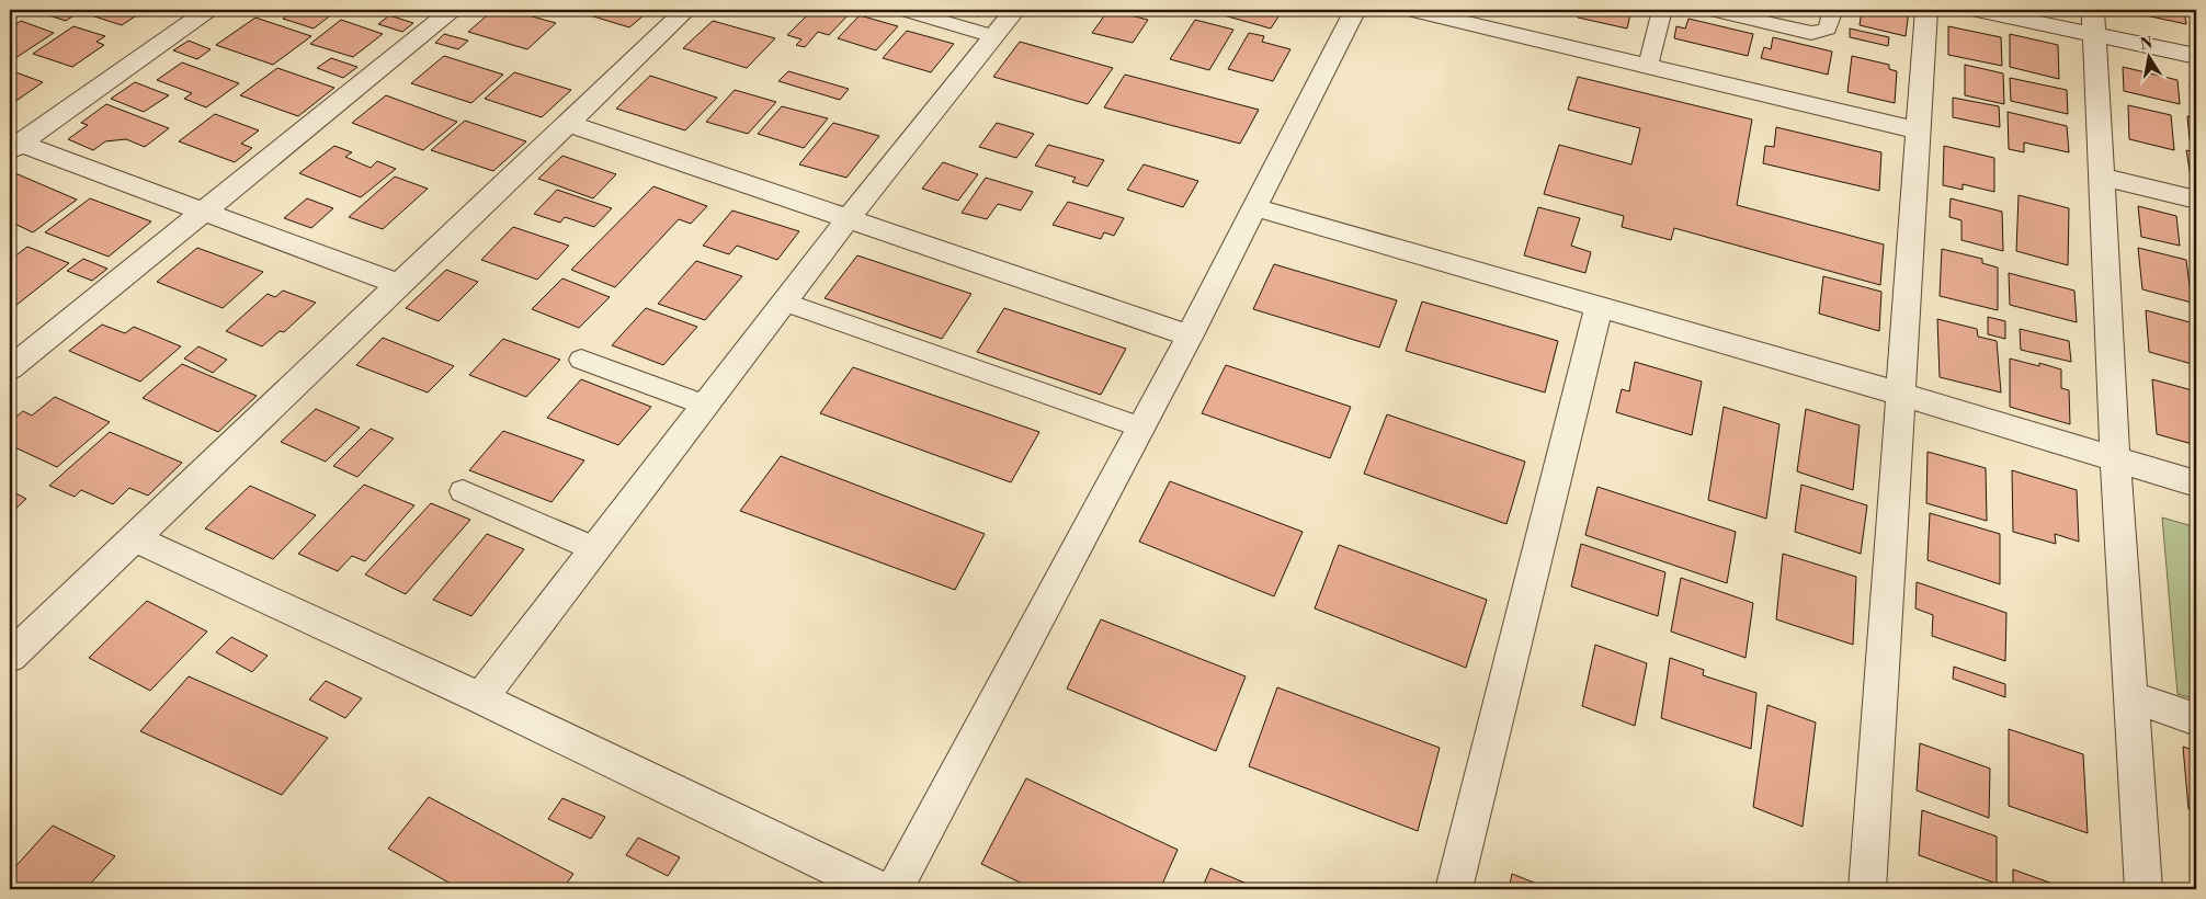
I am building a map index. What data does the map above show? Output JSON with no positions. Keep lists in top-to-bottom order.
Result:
{
  "north": "top"
}
